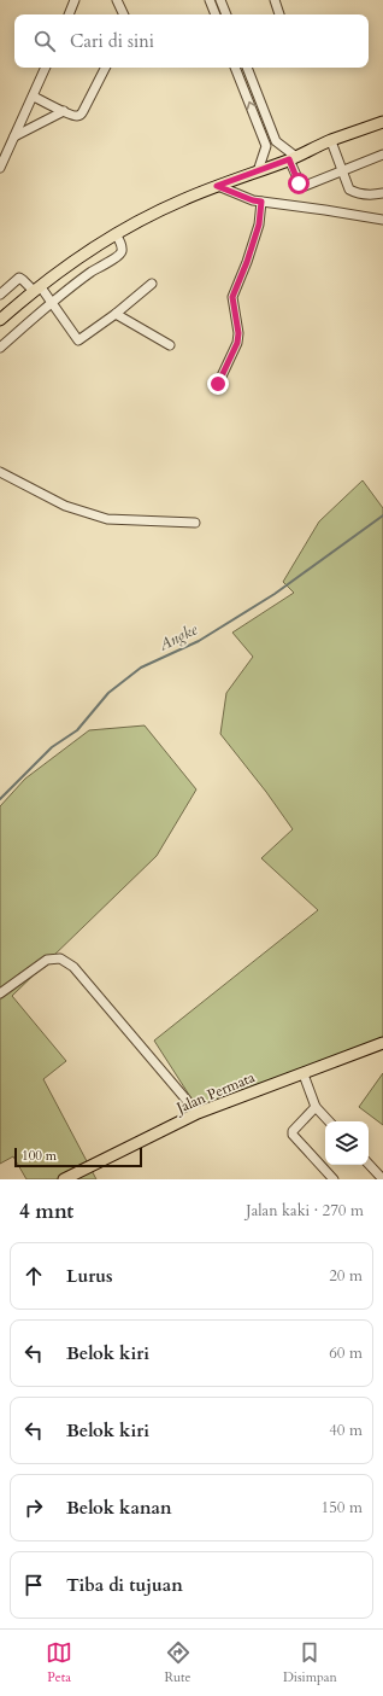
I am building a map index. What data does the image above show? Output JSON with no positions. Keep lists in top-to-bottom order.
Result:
{
  "streets": {
    "main road": ["Jalan Permata"]
  },
  "water": ["Angke"],
  "scale_bar": "100 m",
  "page": {
    "search": "Cari di sini",
    "scale": "100 m",
    "heading": ["4 mnt", "Jalan kaki · 270 m"],
    "list": [
      ["Lurus", "20 m"],
      ["Belok kiri", "60 m"],
      ["Belok kiri", "40 m"],
      ["Belok kanan", "150 m"],
      "Tiba di tujuan"
    ],
    "nav": ["Peta", "Rute", "Disimpan"]
  }
}
